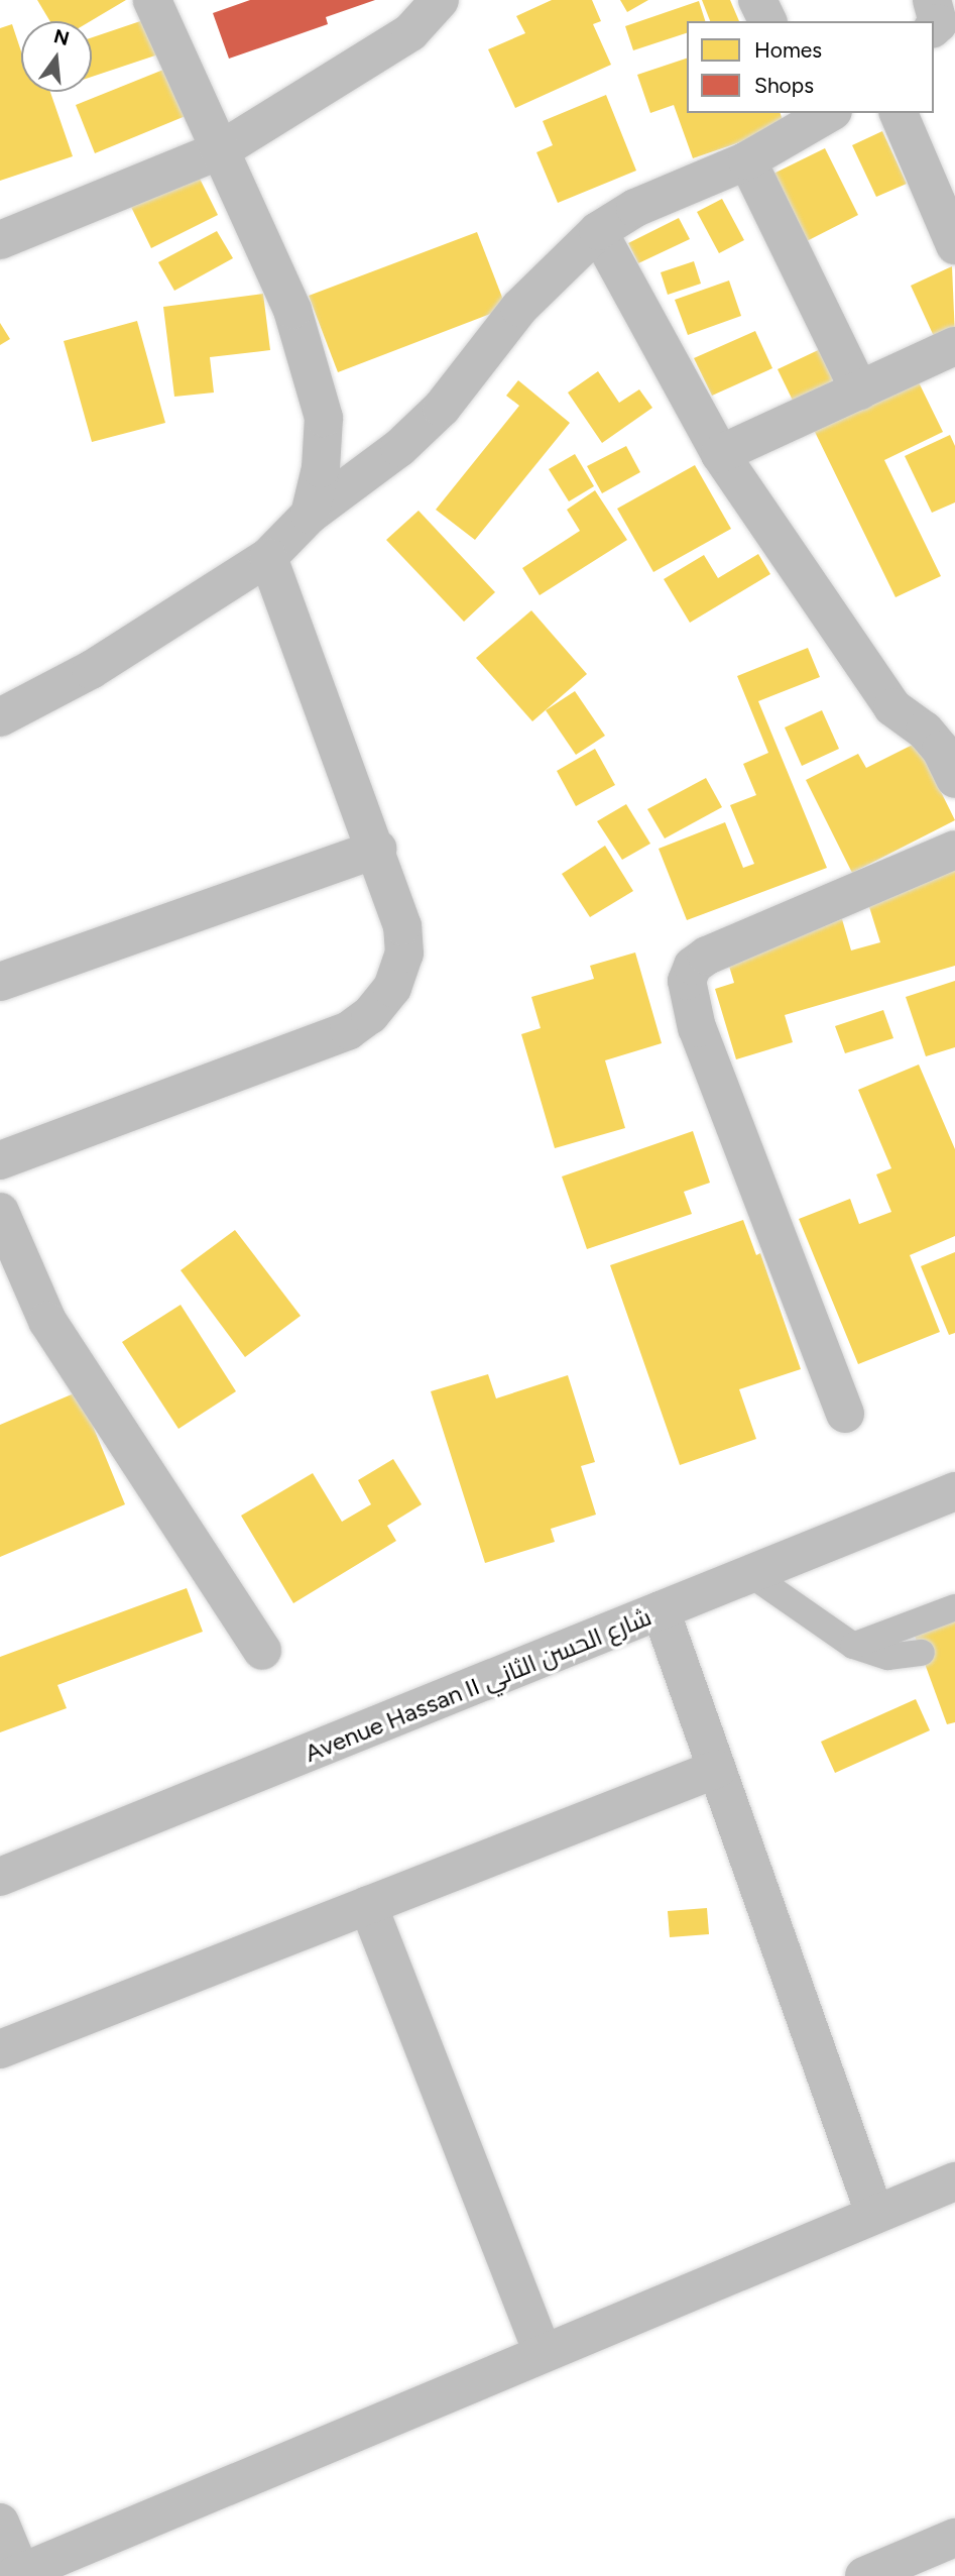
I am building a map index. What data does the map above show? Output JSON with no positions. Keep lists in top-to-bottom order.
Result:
{
  "streets": {
    "street": ["Avenue Hassan II شارع الحسن الثاني"]
  },
  "legend": ["Homes", "Shops"],
  "north": "top"
}
